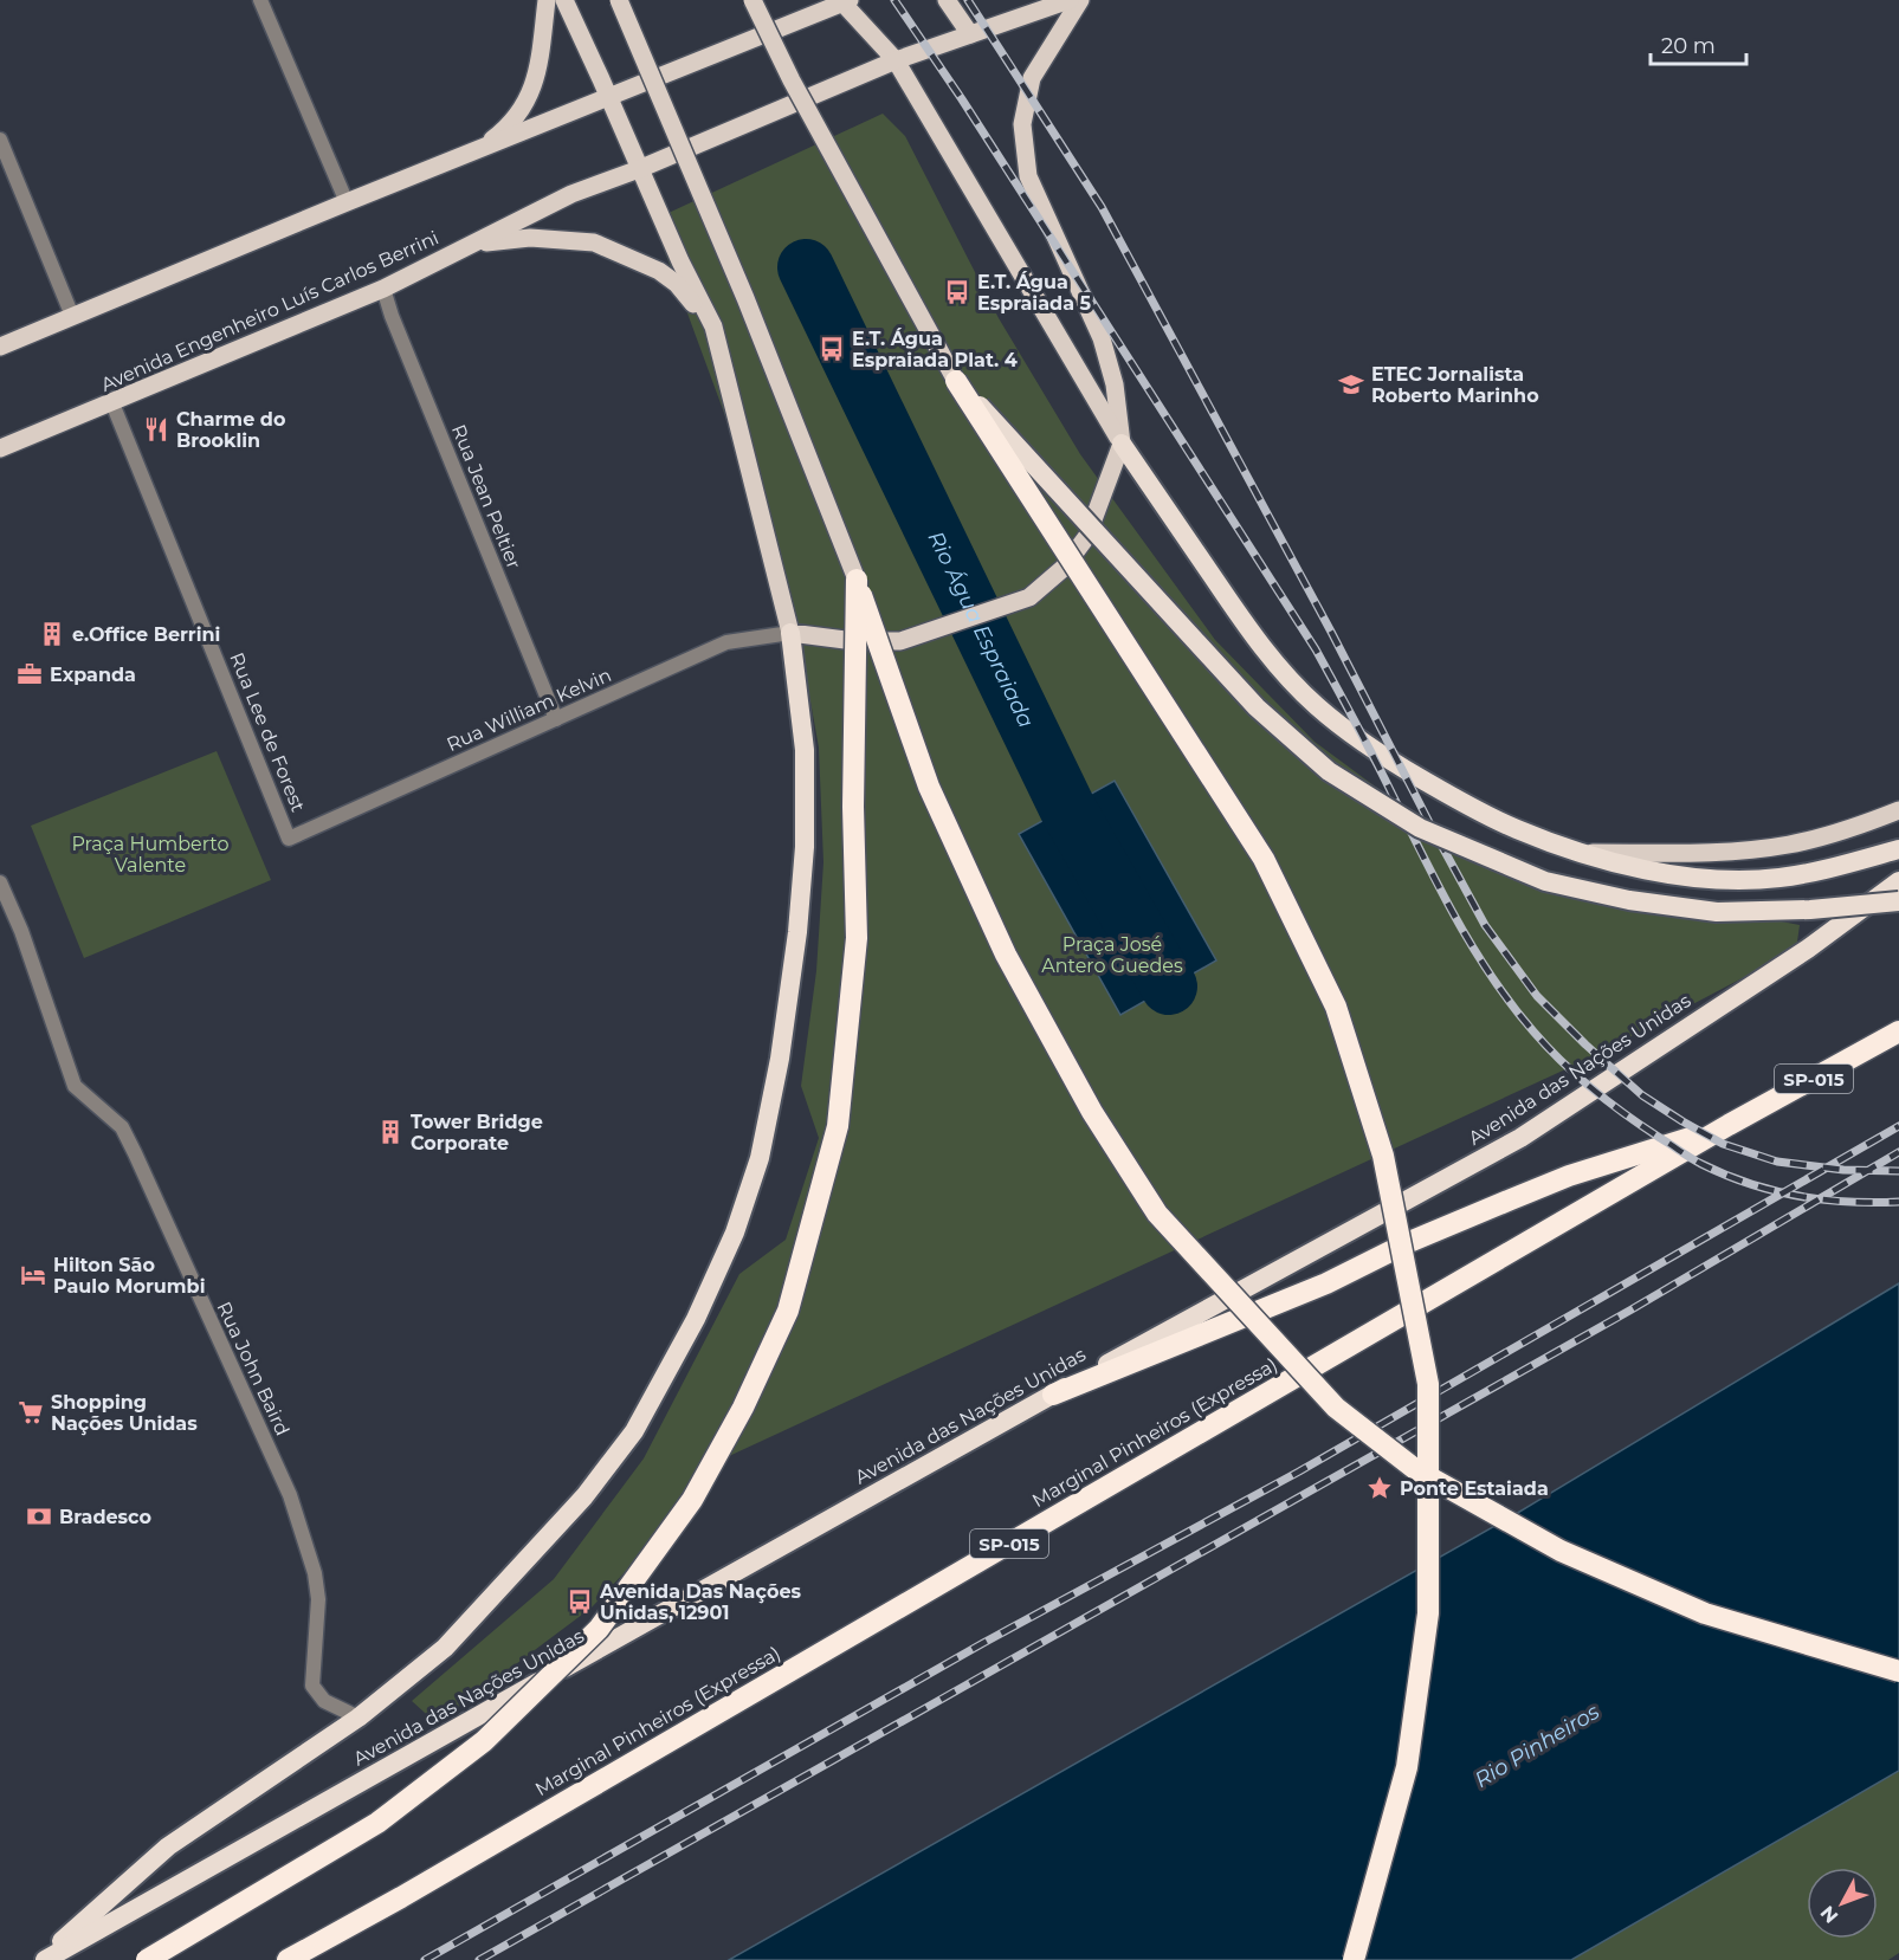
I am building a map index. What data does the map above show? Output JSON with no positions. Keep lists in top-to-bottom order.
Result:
{
  "streets": {
    "highway": ["Avenida das Nações Unidas", "SP-015", "Marginal Pinheiros (Expressa)"],
    "main road": ["Avenida Engenheiro Luís Carlos Berrini"],
    "street": [
      "Rua Jean Peltier",
      "Rua William Kelvin",
      "Rua Lee de Forest",
      "Rua John Baird"
    ]
  },
  "crossings": [
    ["Avenida Engenheiro Luís Carlos Berrini", "Rua Jean Peltier"],
    ["Avenida Engenheiro Luís Carlos Berrini", "Rua Lee de Forest"],
    ["Rua Jean Peltier", "Rua William Kelvin"],
    ["Rua William Kelvin", "Rua Lee de Forest"]
  ],
  "water": ["Rio Água Espraiada", "Rio Pinheiros"],
  "parks": ["Praça Humberto Valente", "Praça José Antero Guedes"],
  "places": {
    "bus stop": ["E.T. Água Espraiada 5", "E.T. Água Espraiada Plat. 4", "Avenida Das Nações Unidas, 12901"],
    "school or university": ["ETEC Jornalista Roberto Marinho"],
    "restaurant": ["Charme do Brooklin"],
    "building": ["e.Office Berrini", "Tower Bridge Corporate"],
    "office": ["Expanda"],
    "hotel": ["Hilton São Paulo Morumbi"],
    "supermarket": ["Shopping Nações Unidas"],
    "place": ["Ponte Estaiada"],
    "bank": ["Bradesco"]
  },
  "scale_bar": "20 m",
  "north": "bottom left"
}
